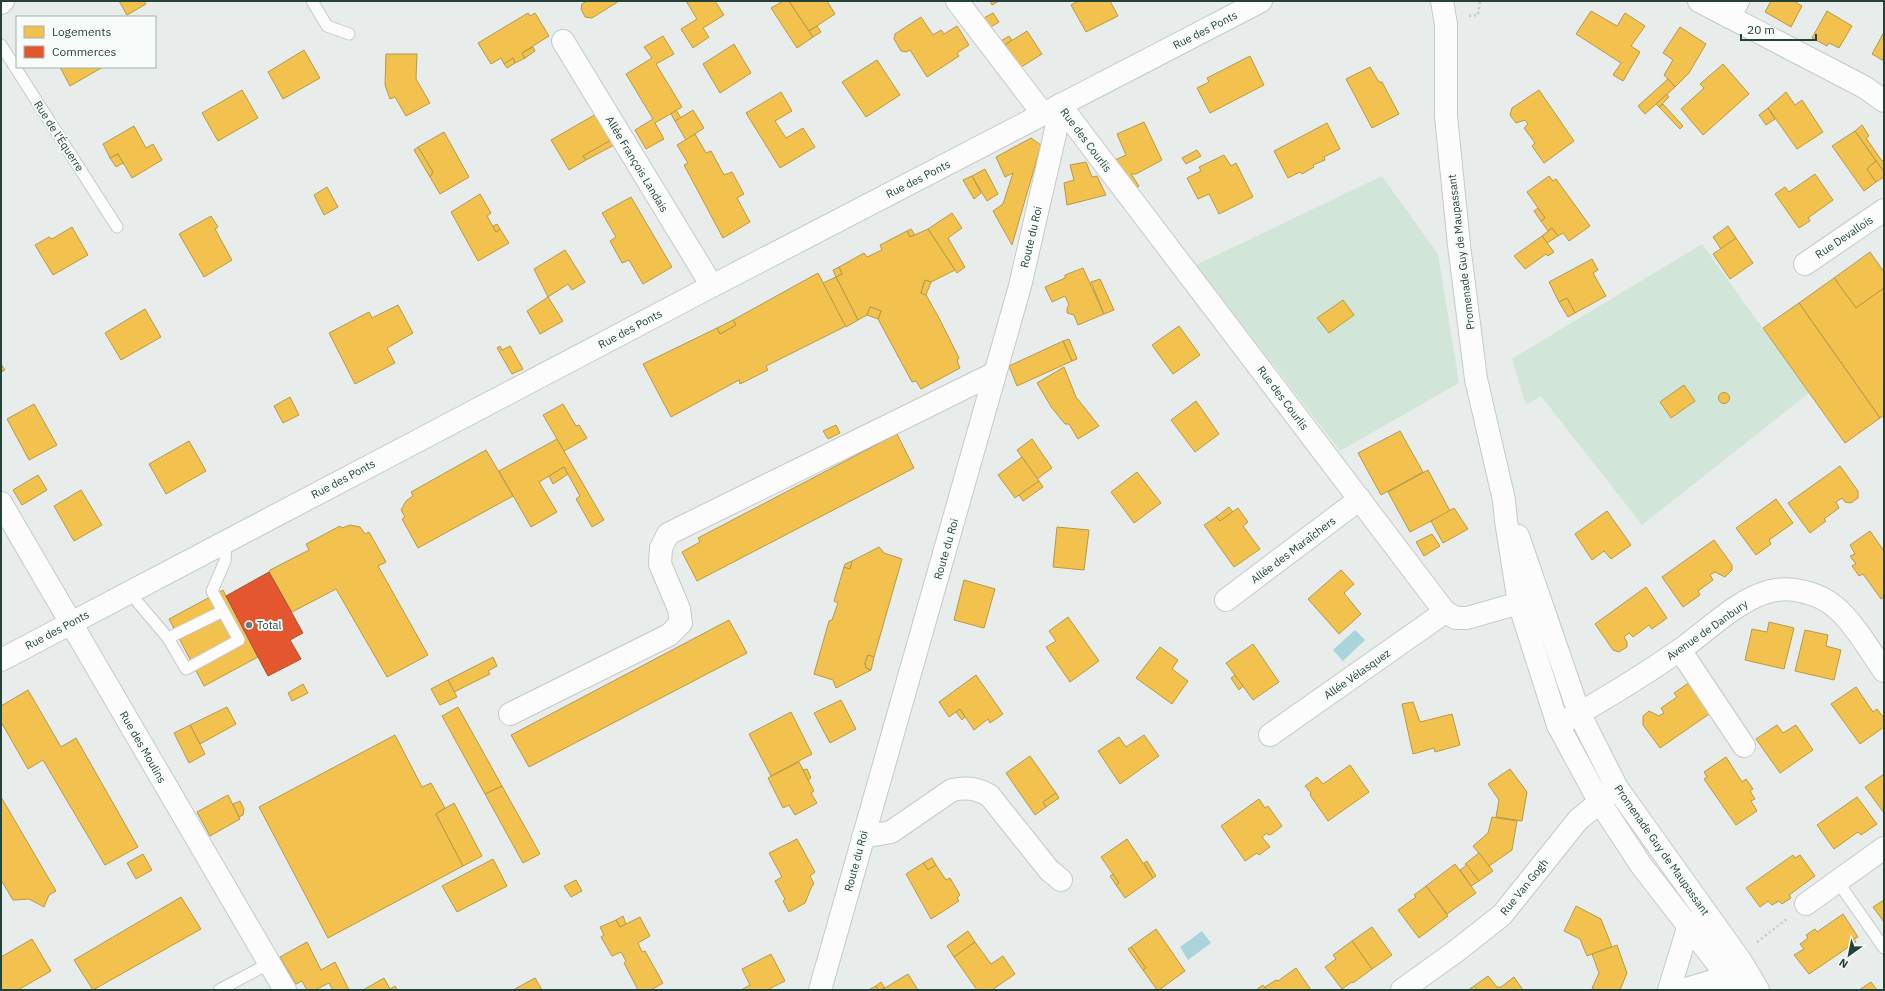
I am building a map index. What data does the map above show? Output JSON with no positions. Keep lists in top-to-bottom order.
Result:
{
  "streets": {
    "street": [
      "Rue des Ponts",
      "Rue des Courlis",
      "Allée François Landais",
      "Route du Roi",
      "Rue Devallois",
      "Promenade Guy de Maupassant",
      "Allée des Maraîchers",
      "Avenue de Danbury",
      "Allée Vélasquez",
      "Rue des Moulins",
      "Rue Van Gogh"
    ],
    "lane": ["Rue de l'Équerre"]
  },
  "crossings": [
    ["Rue des Ponts", "Rue des Courlis"],
    ["Rue des Ponts", "Allée François Landais"],
    ["Rue des Ponts", "Route du Roi"],
    ["Rue des Ponts", "Rue des Moulins"],
    ["Rue des Courlis", "Route du Roi"],
    ["Rue des Courlis", "Allée des Maraîchers"],
    ["Rue des Courlis", "Allée Vélasquez"],
    ["Promenade Guy de Maupassant", "Avenue de Danbury"],
    ["Promenade Guy de Maupassant", "Rue Van Gogh"]
  ],
  "places": ["Total"],
  "legend": ["Logements", "Commerces"],
  "scale_bar": "20 m",
  "north": "bottom left"
}
